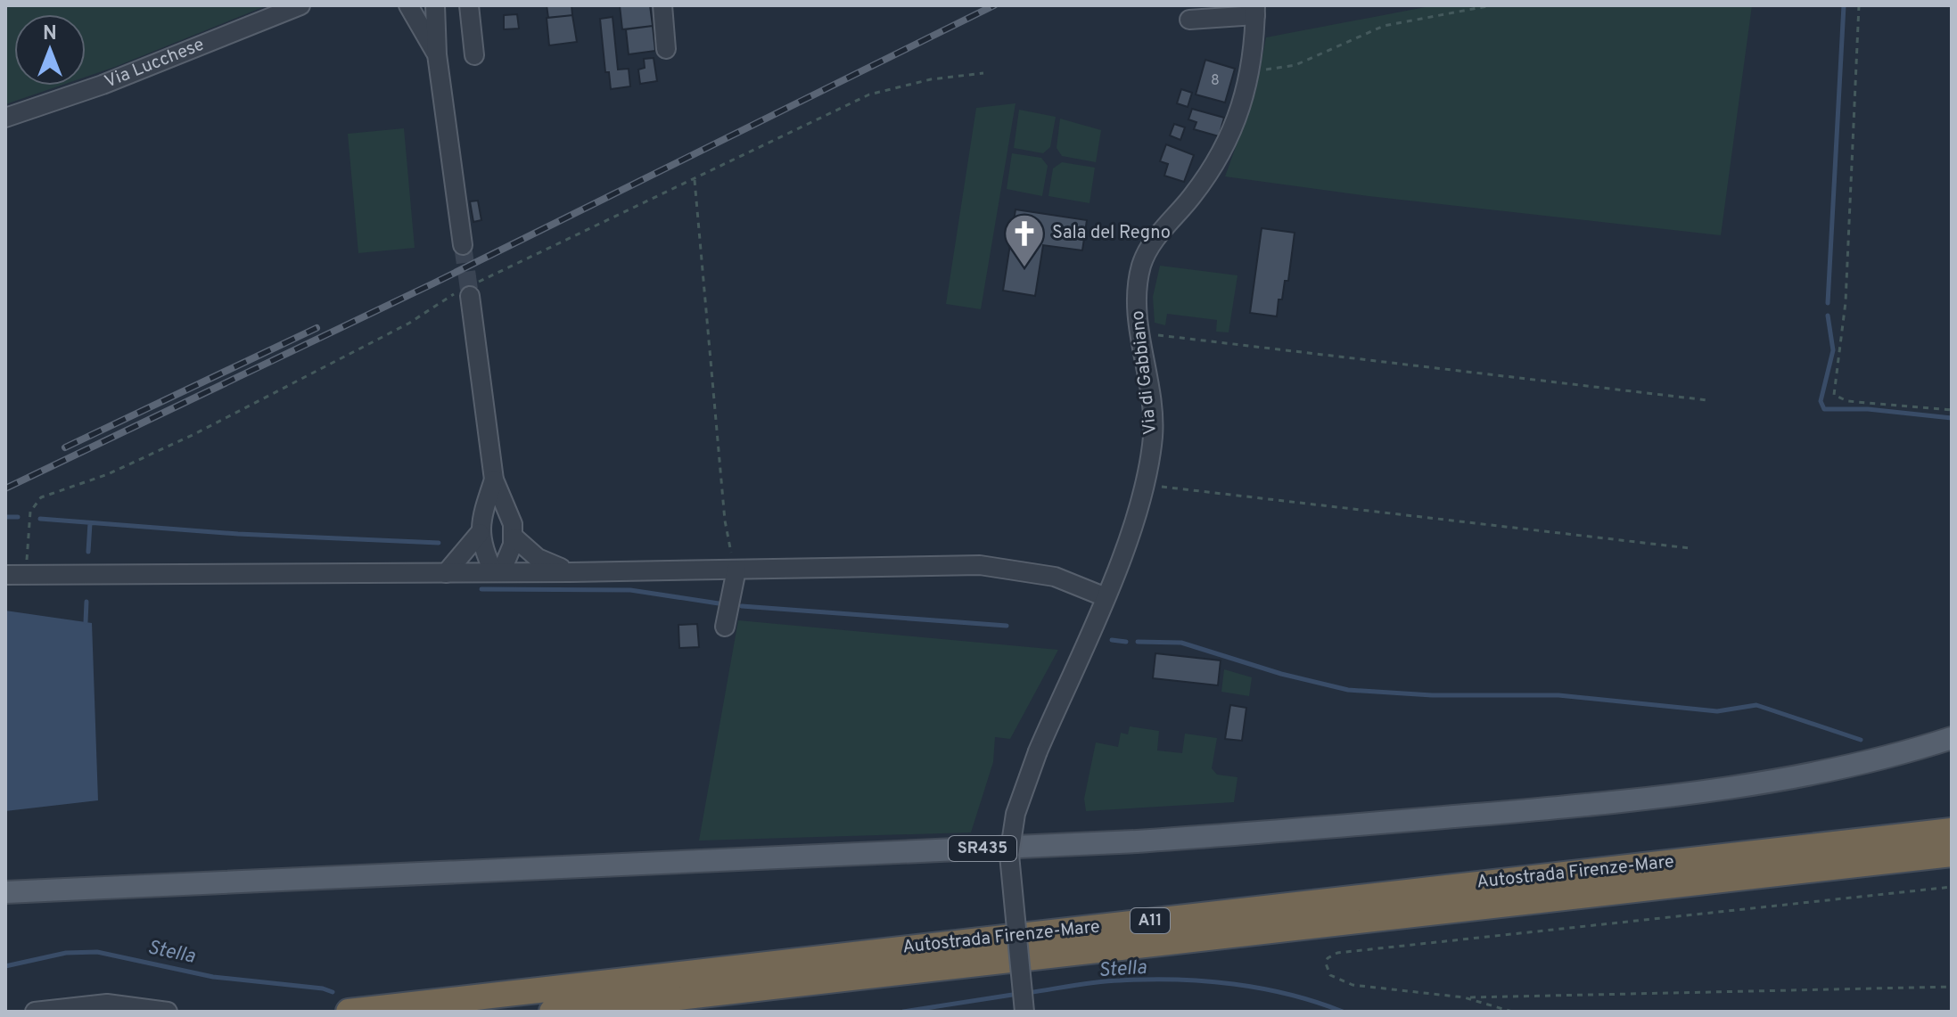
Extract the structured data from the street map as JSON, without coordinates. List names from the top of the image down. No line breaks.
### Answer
{"streets":{"highway":["Autostrada Firenze-Mare","A11"],"main road":["SR435"],"street":["Via Lucchese","Via di Gabbiano"]},"water":["Stella"],"places":{"church":["Sala del Regno"]},"house_numbers":["8"],"north":"top"}
